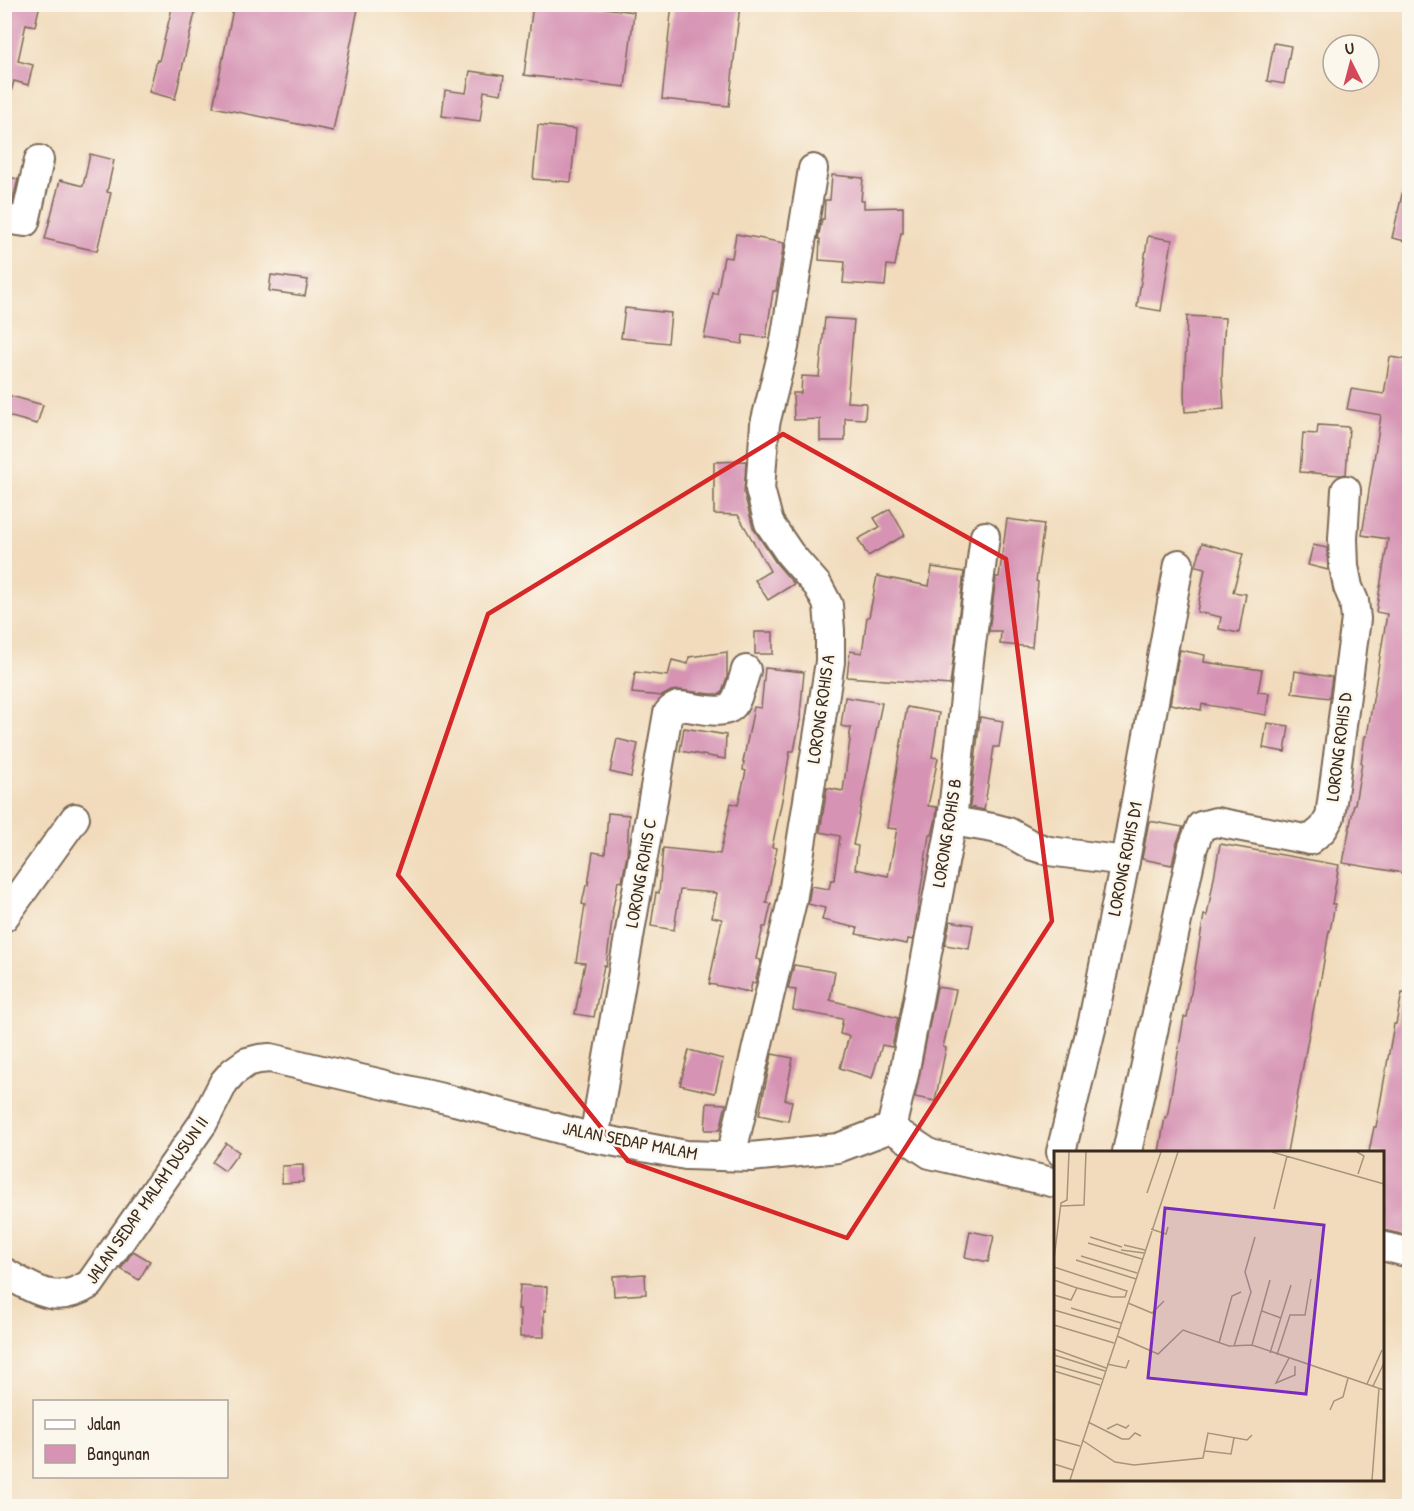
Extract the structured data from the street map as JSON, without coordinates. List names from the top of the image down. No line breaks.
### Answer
{"streets":{"street":["LORONG ROHIS A","LORONG ROHIS D","LORONG ROHIS B","LORONG ROHIS D1","LORONG ROHIS C","JALAN SEDAP MALAM","JALAN SEDAP MALAM DUSUN II"]},"crossings":[["LORONG ROHIS A","JALAN SEDAP MALAM"],["LORONG ROHIS B","JALAN SEDAP MALAM"],["LORONG ROHIS C","JALAN SEDAP MALAM"],["JALAN SEDAP MALAM","JALAN SEDAP MALAM DUSUN II"]],"legend":["Jalan","Bangunan"],"north":"top"}
